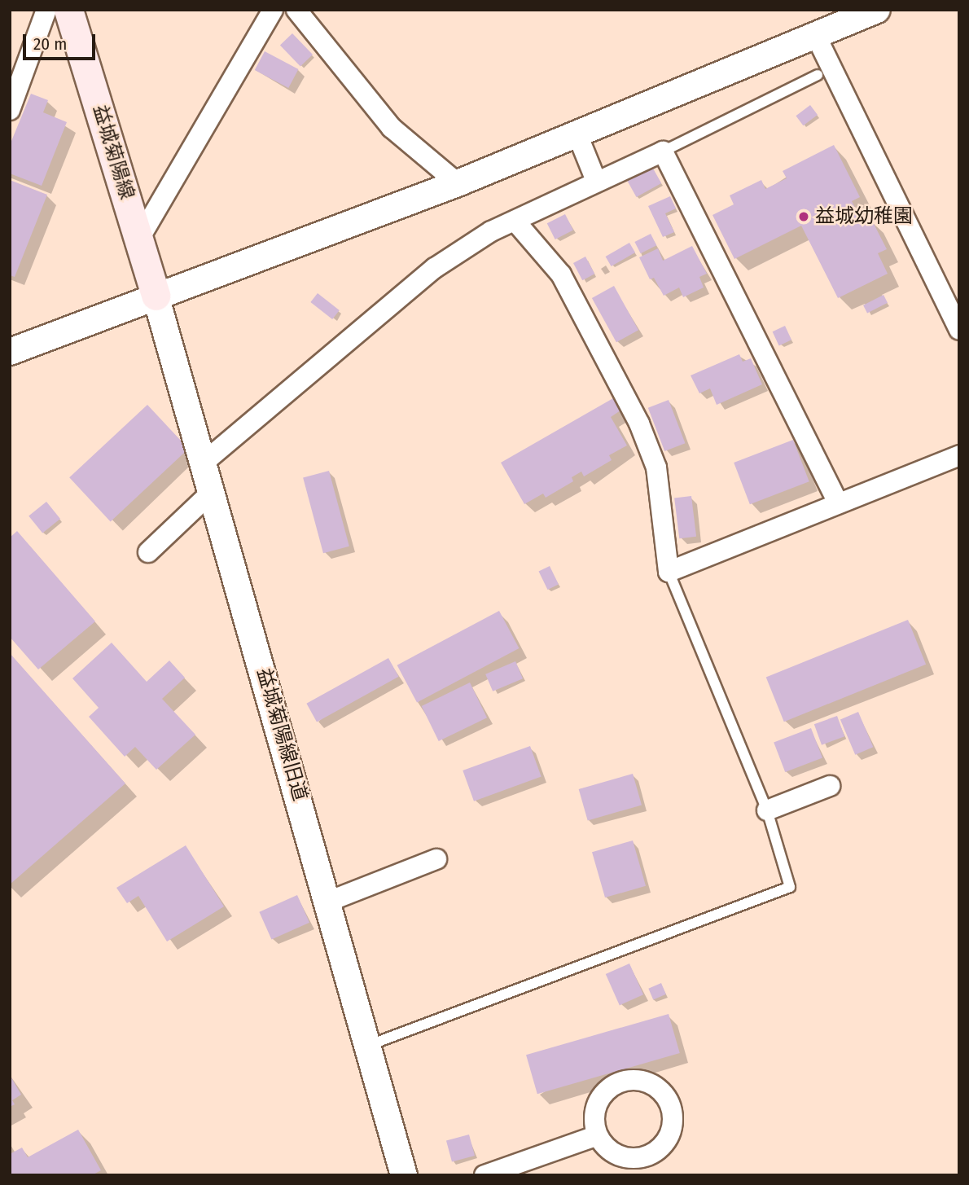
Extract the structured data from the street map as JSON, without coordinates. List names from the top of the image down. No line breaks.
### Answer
{"streets":{"main road":["益城菊陽線"],"street":["益城菊陽線旧道"]},"crossings":[["益城菊陽線","益城菊陽線旧道"]],"places":["益城幼稚園"],"scale_bar":"20 m"}
